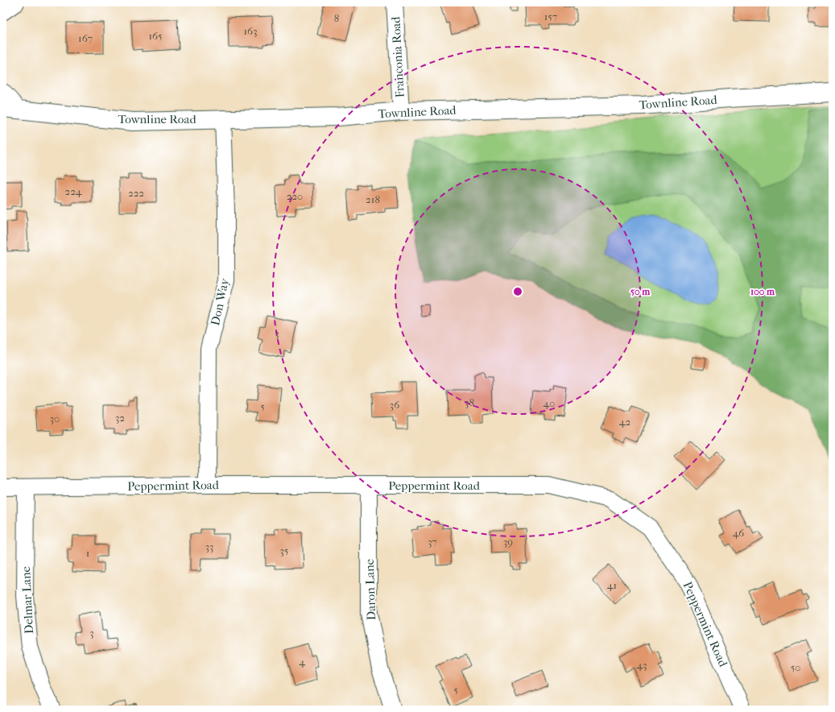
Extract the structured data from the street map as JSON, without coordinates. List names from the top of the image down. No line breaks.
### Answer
{"streets":{"main road":["Townline Road"],"street":["Franconia Road","Don Way","Peppermint Road","Daron Lane","Delmar Lane"]},"crossings":[["Franconia Road","Townline Road"],["Townline Road","Don Way"],["Don Way","Peppermint Road"],["Peppermint Road","Daron Lane"],["Peppermint Road","Delmar Lane"]],"house_numbers":["157","8","163","165","167","224","222","220","218","3","38","40","36","5","32","30","42","46","37","39","33","35","1","41","3","4","43","50","5"],"rings":["50 m","100 m"]}
